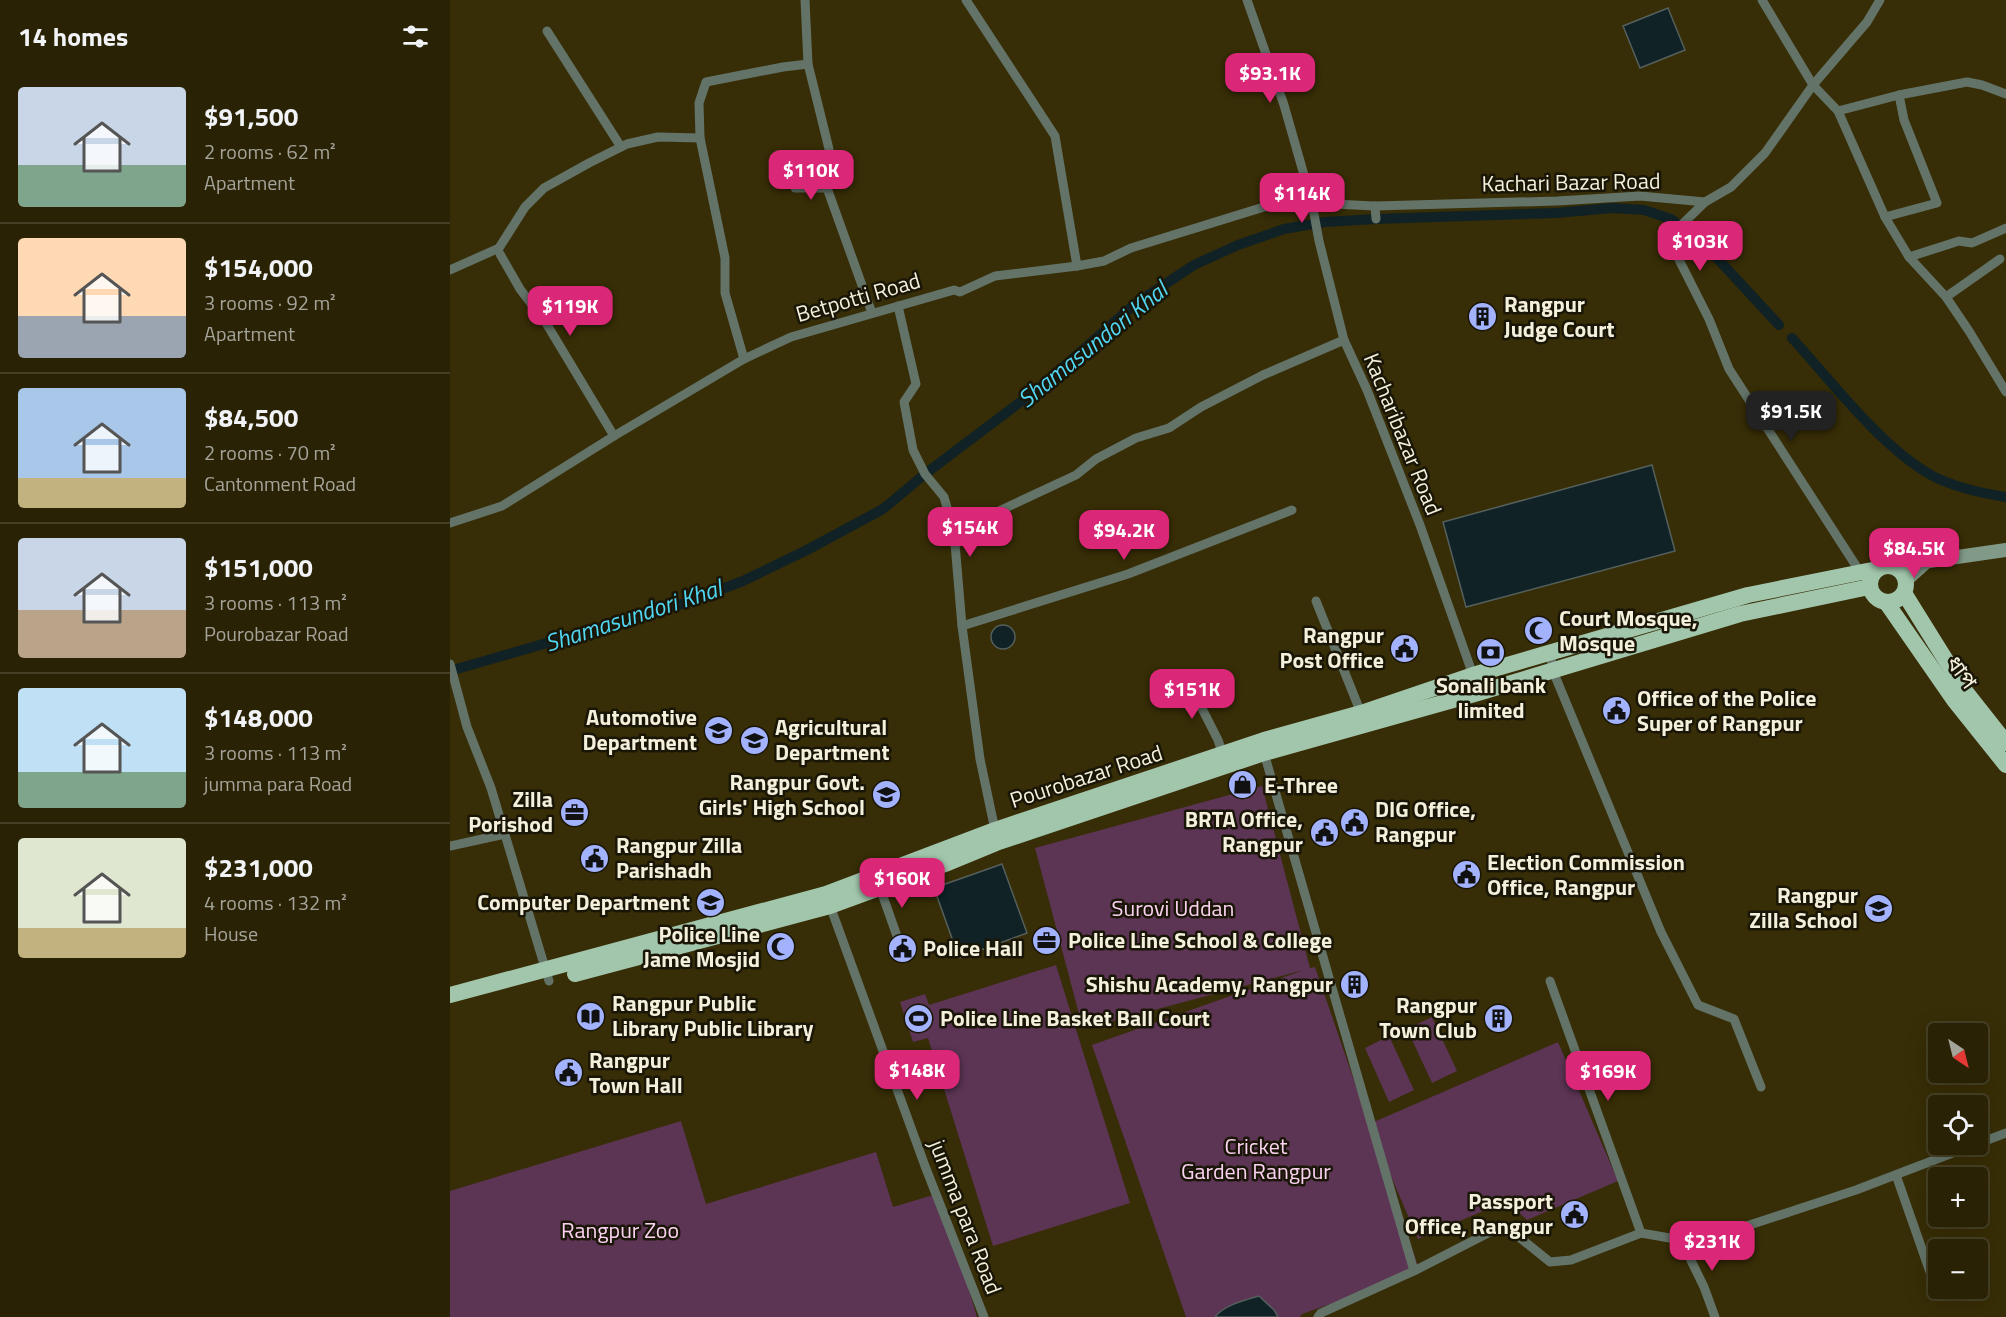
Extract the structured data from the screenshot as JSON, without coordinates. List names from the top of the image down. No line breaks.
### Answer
{"streets":{"highway":["ধাপ","Pourobazar Road"],"street":["Kachari Bazar Road","Betpotti Road","Kacharibazar Road","jumma para Road"]},"crossings":[["Kachari Bazar Road","Betpotti Road"],["Kachari Bazar Road","Kacharibazar Road"],["Betpotti Road","Kacharibazar Road"],["Kacharibazar Road","Pourobazar Road"],["ধাপ","Pourobazar Road"],["Pourobazar Road","jumma para Road"]],"water":["Shamasundori Khal"],"parks":["Surovi Uddan","Cricket Garden Rangpur","Rangpur Zoo"],"places":{"building":["Rangpur Judge Court","Shishu Academy, Rangpur","Rangpur Town Club"],"mosque":["Court Mosque, Mosque","Police Line Jame Mosjid"],"public building":["Rangpur Post Office","Office of the Police Super of Rangpur","DIG Office, Rangpur","BRTA Office, Rangpur","Rangpur Zilla Parishadh","Election Commission Office, Rangpur","Police Hall","Rangpur Town Hall","Passport Office, Rangpur"],"bank":["Sonali bank limited"],"school or university":["Automotive Department","Agricultural Department","Rangpur Govt. Girls' High School","Computer Department","Rangpur Zilla School"],"shop":["E-Three"],"office":["Zilla Porishod","Police Line School & College"],"library":["Rangpur Public Library Public Library"],"sports":["Police Line Basket Ball Court"]},"north":"bottom right","page":{"heading":"14 homes","price":["$93.1K","$110K","$114K","$103K","$119K","$91.5K","$154K","$94.2K","$84.5K","$151K","$160K","$148K","$169K","$231K"],"list":[{"name":"$91,500","note":"2 rooms · 62 m² · Apartment"},{"name":"$154,000","note":"3 rooms · 92 m² · Apartment"},{"name":"$84,500","note":"2 rooms · 70 m² · Cantonment Road"},{"name":"$151,000","note":"3 rooms · 113 m² · Pourobazar Road"},{"name":"$148,000","note":"3 rooms · 113 m² · jumma para Road"},{"name":"$231,000","note":"4 rooms · 132 m² · House"}],"map_buttons":["+","−"]}}
